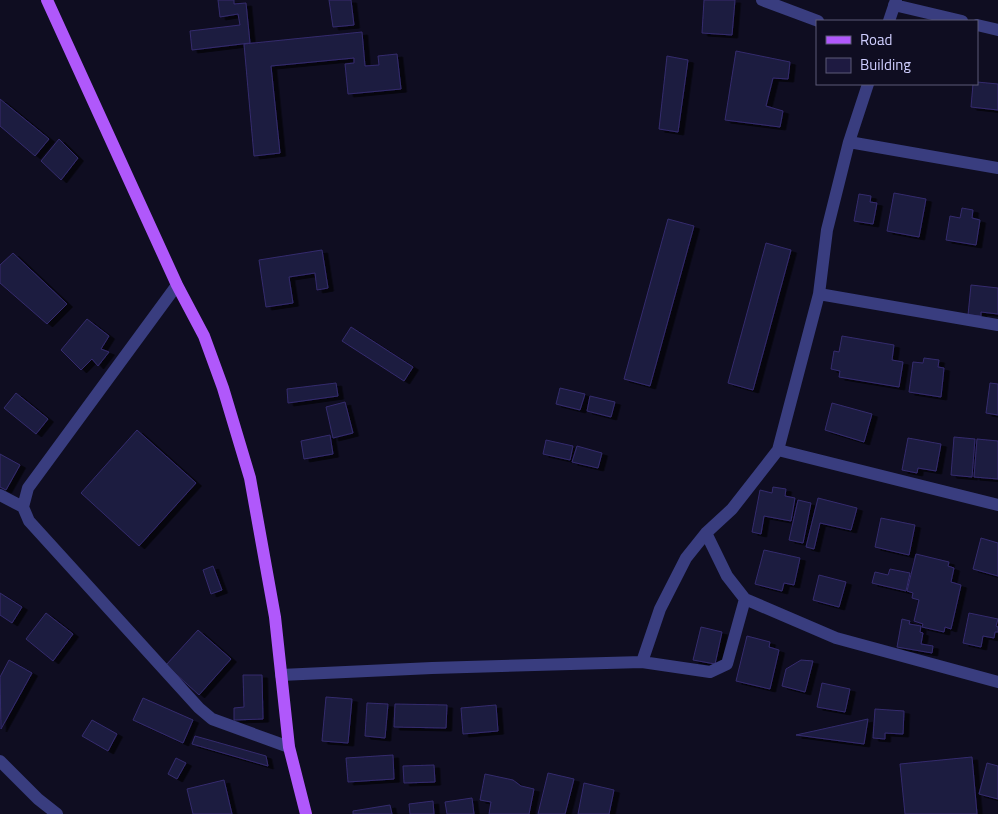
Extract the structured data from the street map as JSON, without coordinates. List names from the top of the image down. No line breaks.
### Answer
{"legend":["Road","Building"]}
